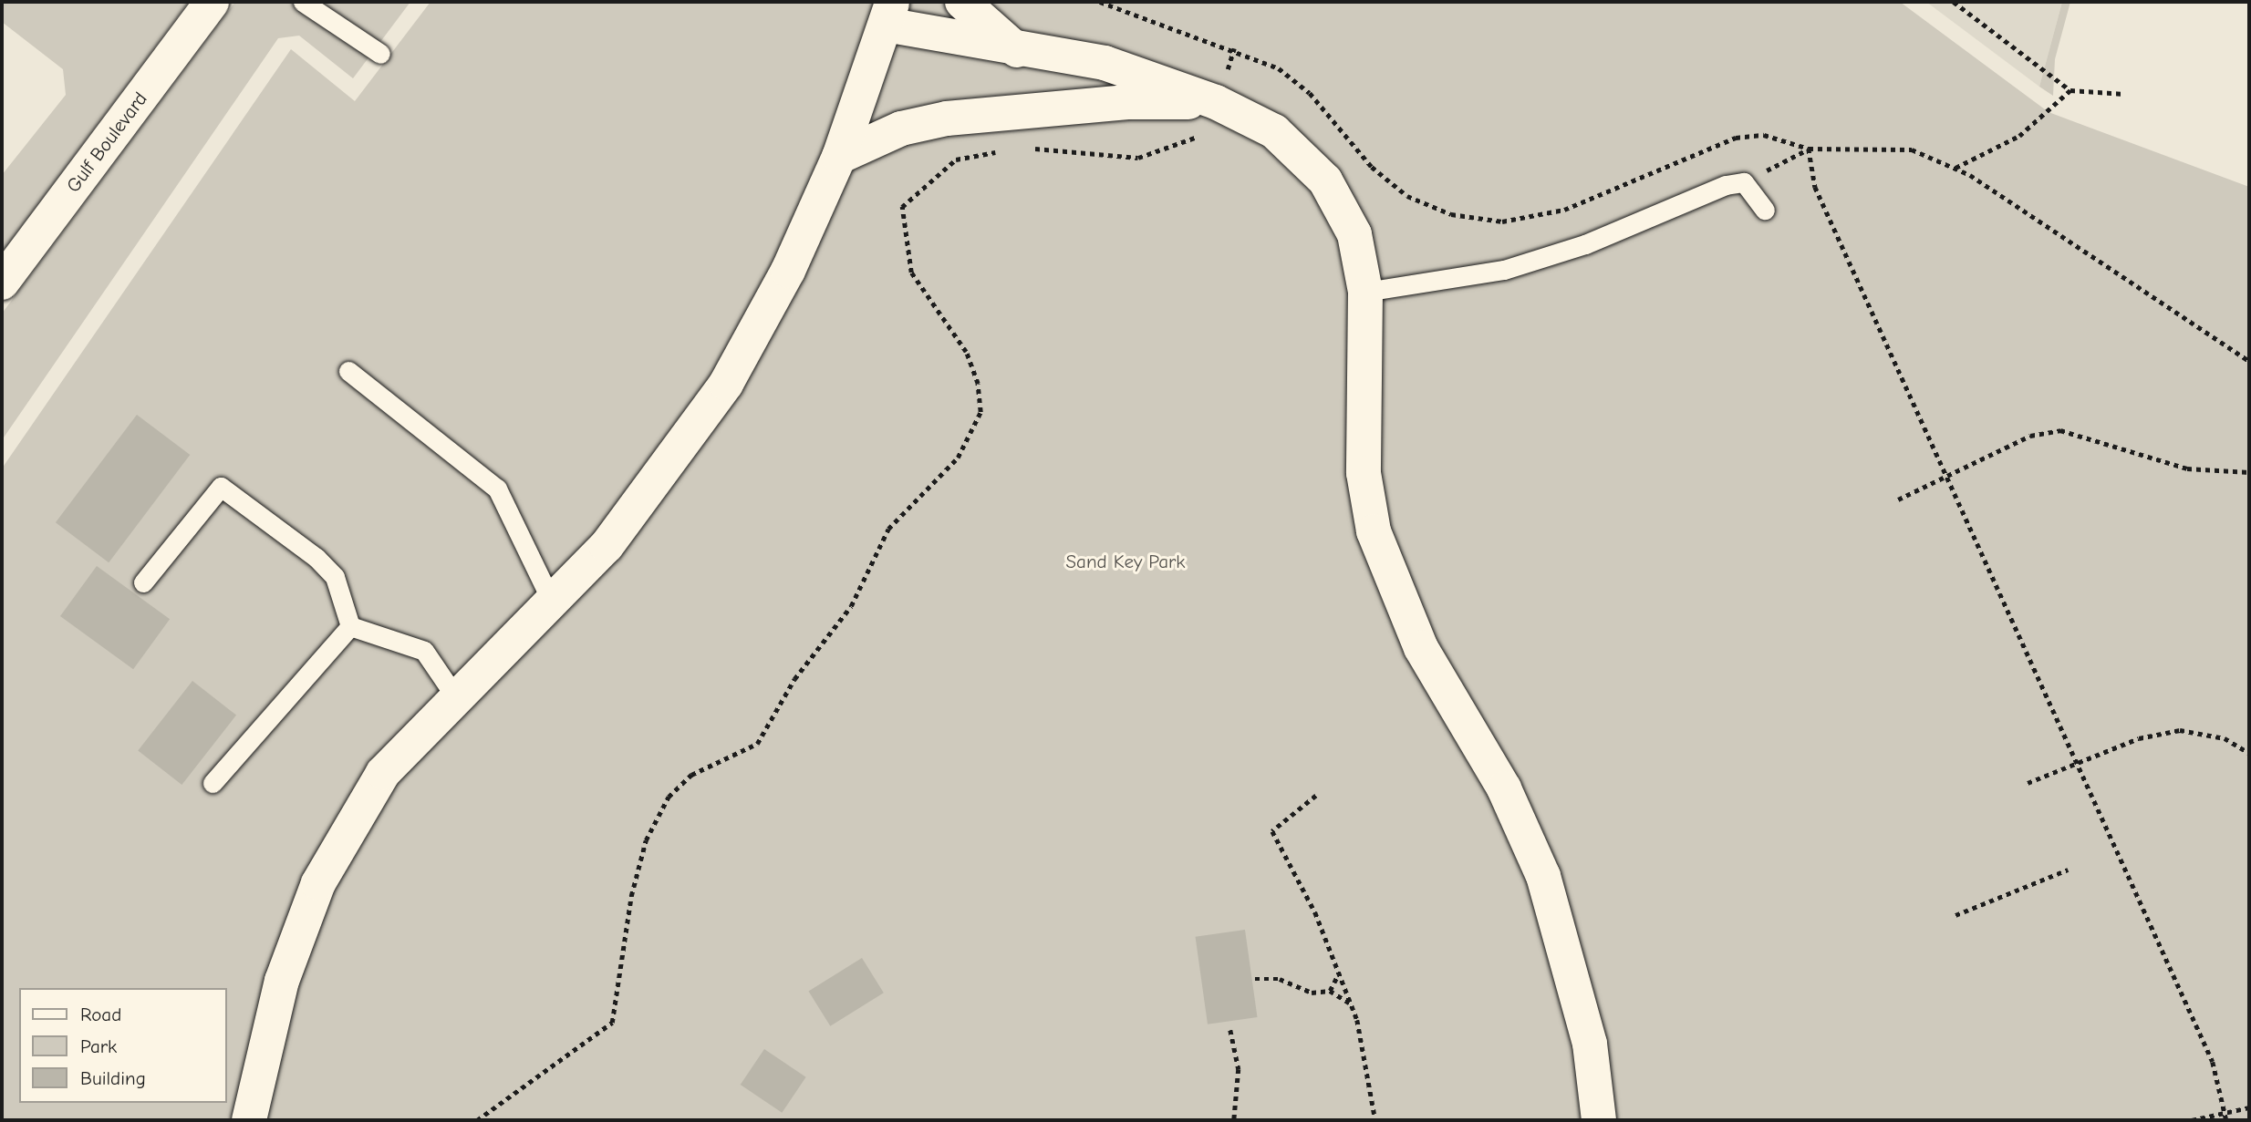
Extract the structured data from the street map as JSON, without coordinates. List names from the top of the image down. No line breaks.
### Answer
{"streets":{"street":["Gulf Boulevard"]},"parks":["Sand Key Park"],"legend":["Road","Park","Building"]}
